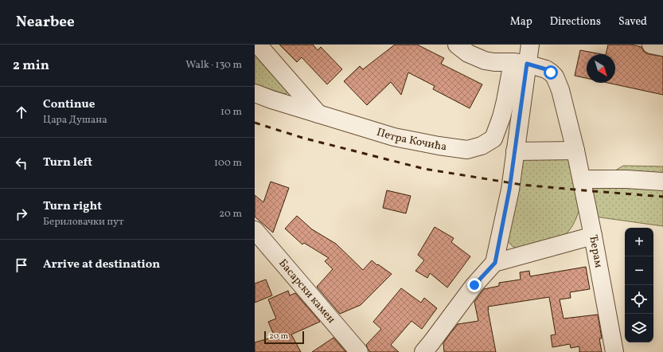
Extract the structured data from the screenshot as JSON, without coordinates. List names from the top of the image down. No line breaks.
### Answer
{"streets":{"street":["Петра Кочића","Ђерам","Басарски камен"]},"crossings":[["Петра Кочића","Ђерам"]],"scale_bar":"20 m","north":"bottom right","page":{"header":"Nearbee","nav":["Map","Directions","Saved"],"heading":["2 min","Walk · 130 m"],"list":[["Continue","Цара Душана","10 m"],["Turn left","100 m"],["Turn right","Бериловачки пут","20 m"],"Arrive at destination"],"map_buttons":["+","−"],"scale":"20 m"}}
